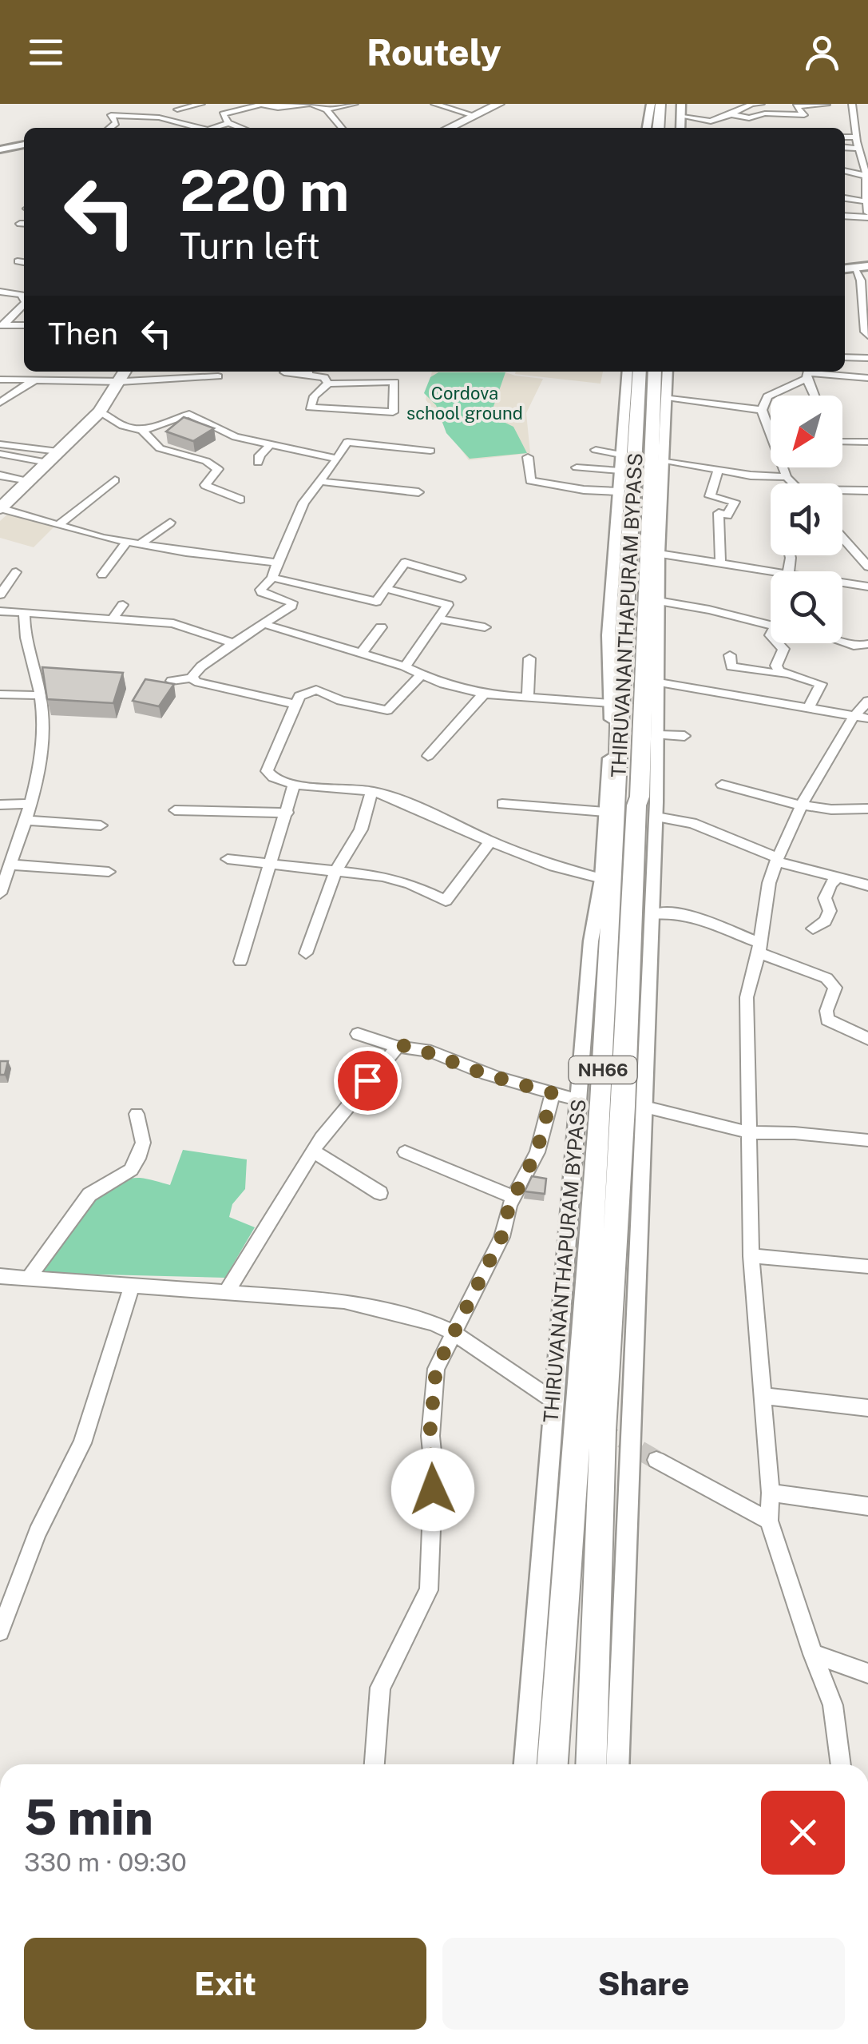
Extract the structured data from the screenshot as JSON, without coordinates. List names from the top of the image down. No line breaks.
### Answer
{"streets":{"main road":["THIRUVANANTHAPURAM BYPASS","NH66"]},"parks":["Cordova school ground"],"north":"bottom left","page":{"header":"Routely","turn":["220 m","Turn left"],"then":"Then","heading":["5 min","330 m · 09:30"],"buttons":["Exit","Share"]}}
